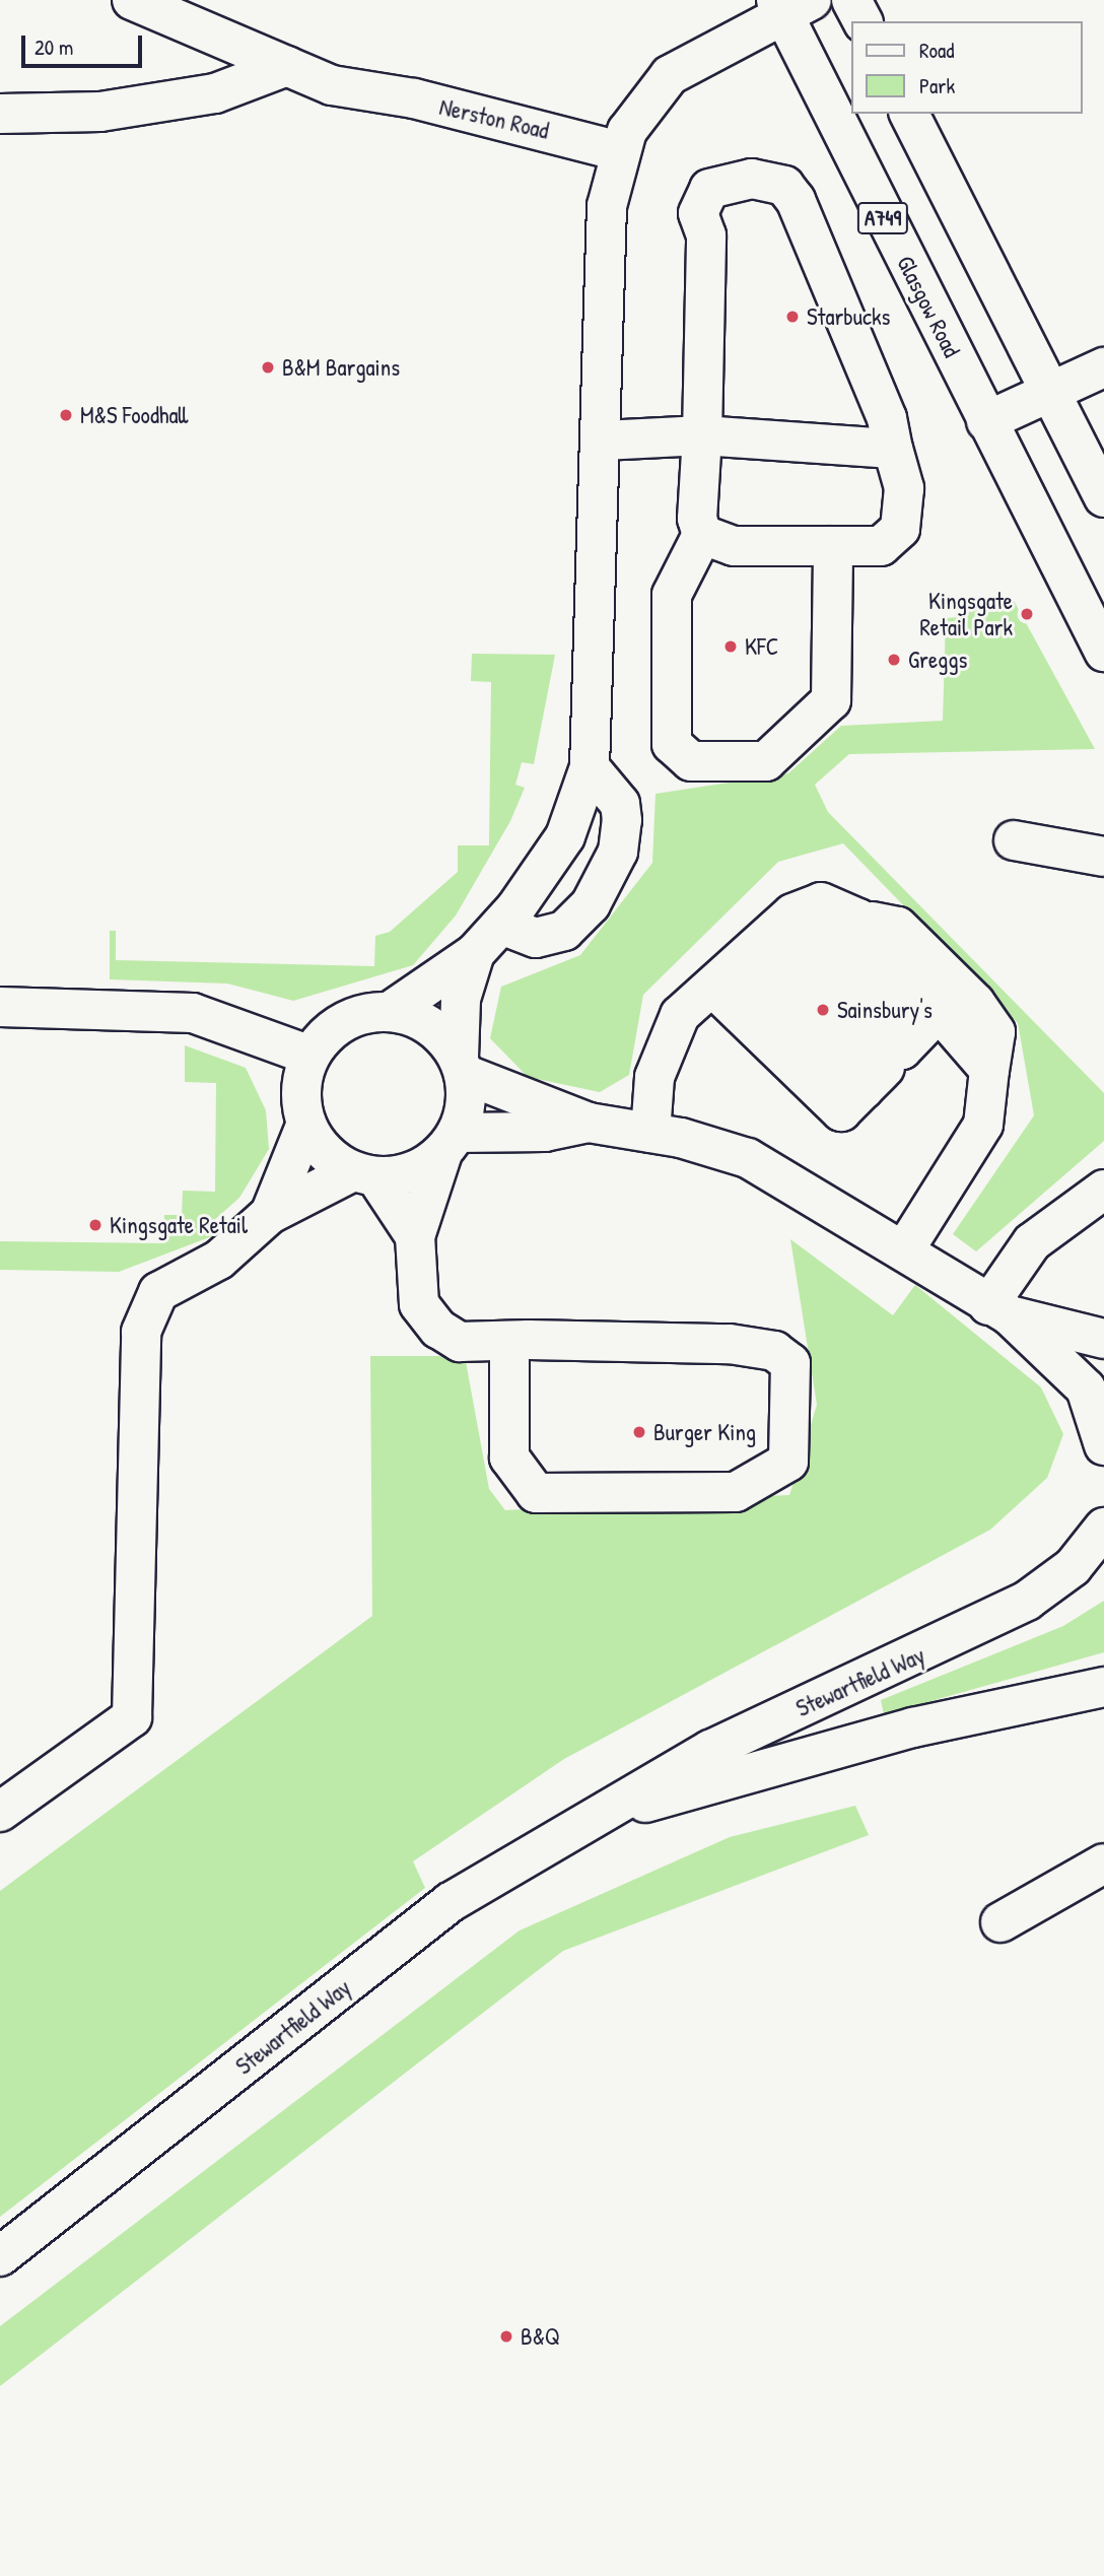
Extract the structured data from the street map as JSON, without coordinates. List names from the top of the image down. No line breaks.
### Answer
{"streets":{"street":["Nerston Road","A749","Glasgow Road","Stewartfield Way"]},"places":["Starbucks","B&M Bargains","M&S Foodhall","Kingsgate Retail Park","KFC","Greggs","Sainsbury's","Kingsgate Retail","Burger King","B&Q"],"legend":["Road","Park"],"scale_bar":"20 m"}
